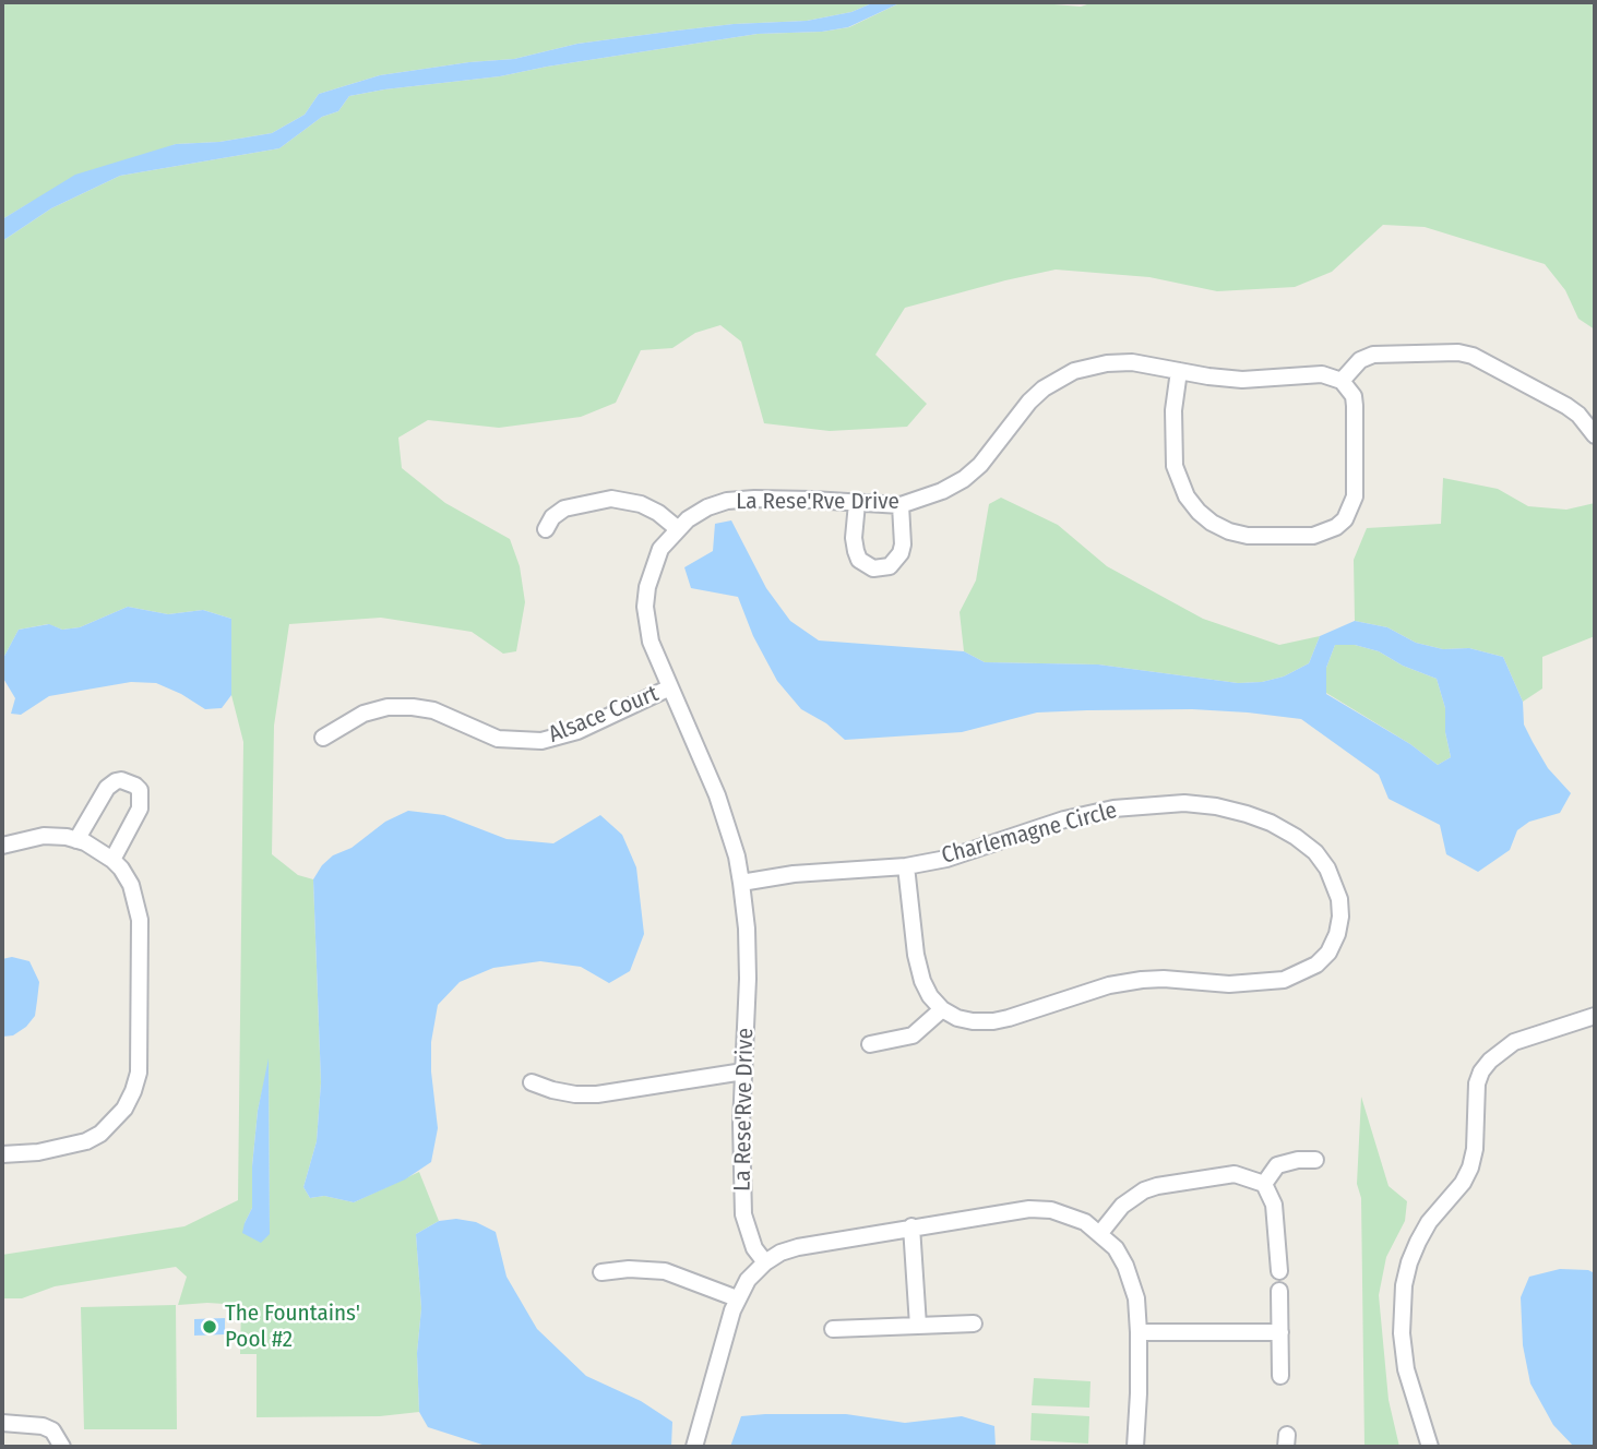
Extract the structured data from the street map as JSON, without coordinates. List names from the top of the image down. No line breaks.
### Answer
{"streets":{"street":["La Rese'Rve Drive","Alsace Court","Charlemagne Circle"]},"crossings":[["La Rese'Rve Drive","Alsace Court"],["La Rese'Rve Drive","Charlemagne Circle"]],"places":["The Fountains' Pool #2"]}
